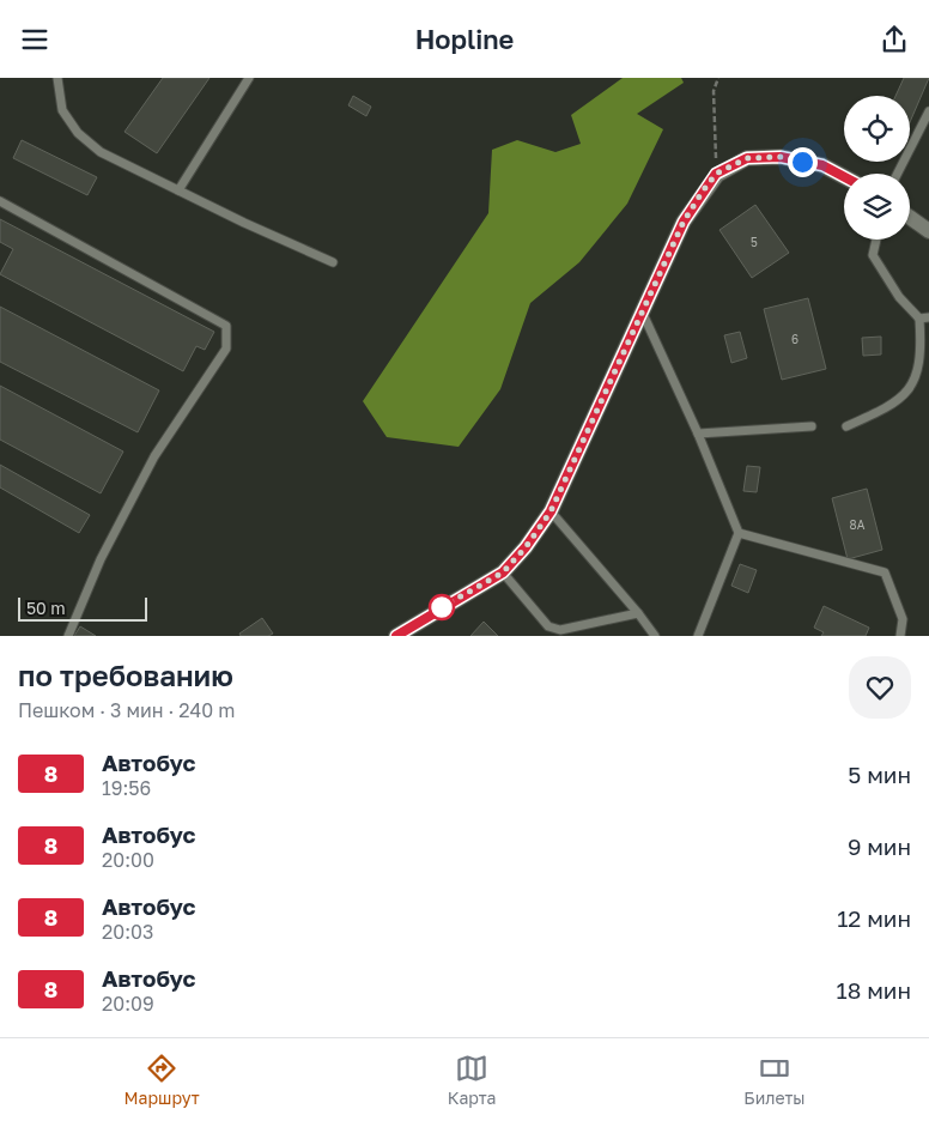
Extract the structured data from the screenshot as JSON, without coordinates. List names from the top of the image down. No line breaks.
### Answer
{"lines":["bus line 8"],"house_numbers":["5","6","8А"],"scale_bar":"50 m","page":{"header":"Hopline","scale":"50 m","heading":["по требованию","Пешком · 3 мин · 240 m"],"list":[{"mark":"8","name":"Автобус","note":"19:56","value":"5 мин"},{"mark":"8","name":"Автобус","note":"20:00","value":"9 мин"},{"mark":"8","name":"Автобус","note":"20:03","value":"12 мин"},{"mark":"8","name":"Автобус","note":"20:09","value":"18 мин"}],"tabs":["Маршрут","Карта","Билеты"]}}
